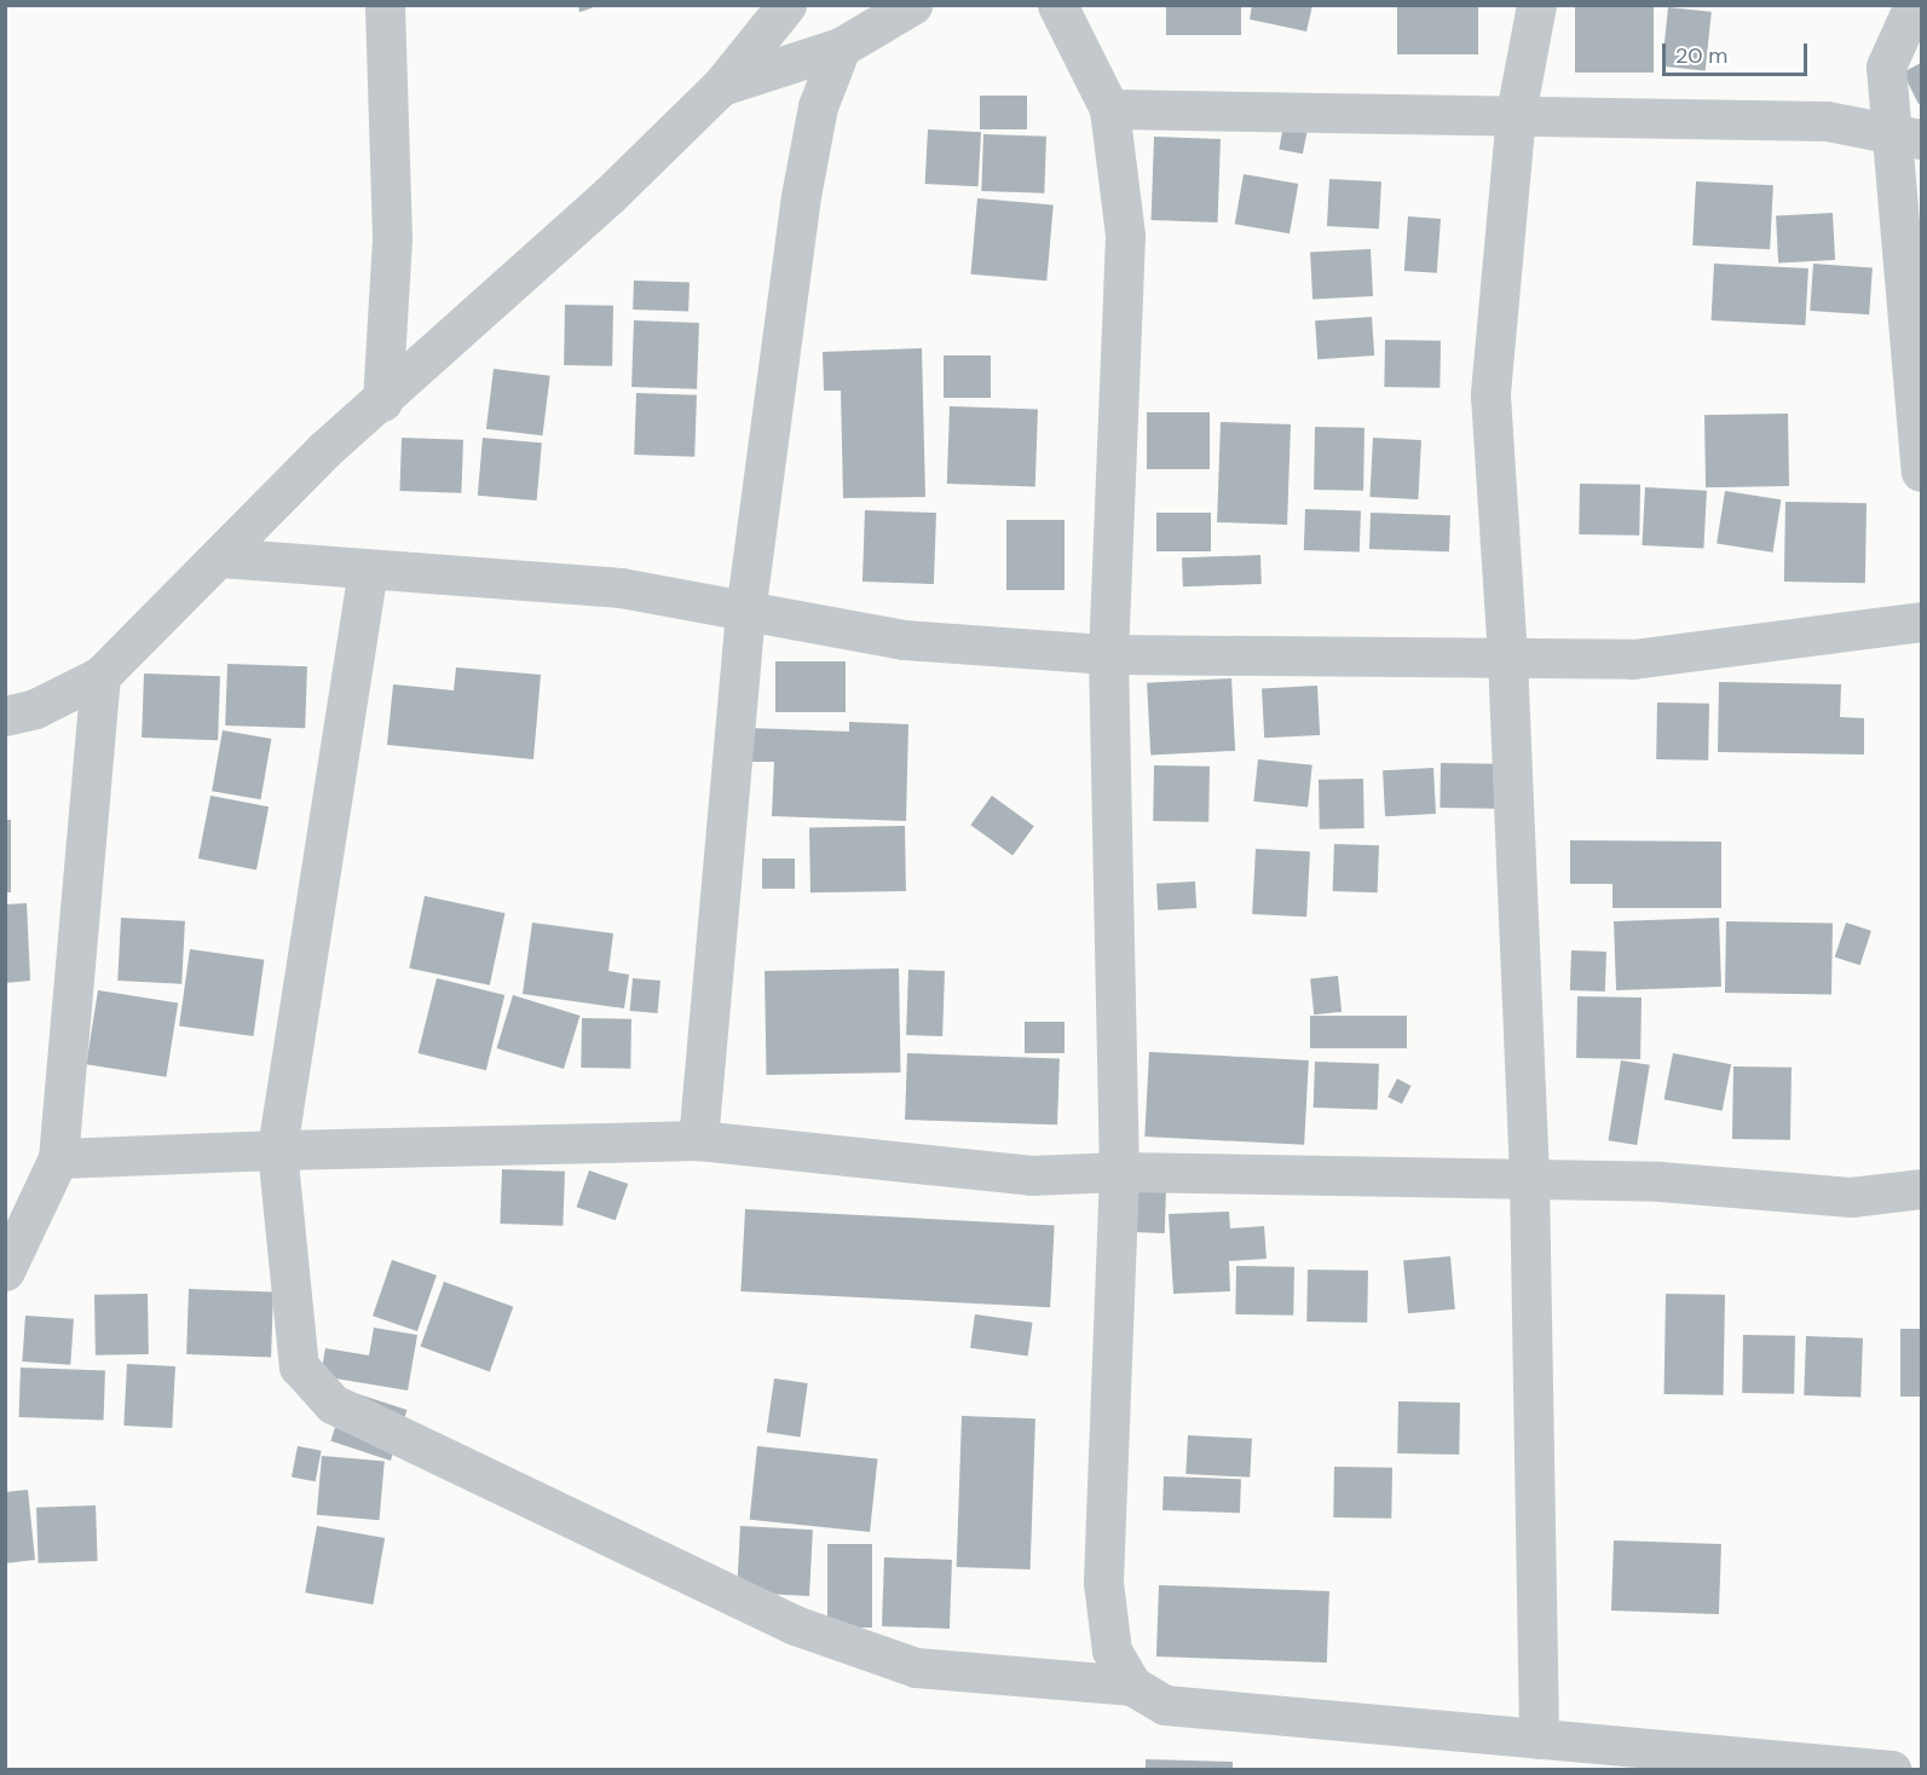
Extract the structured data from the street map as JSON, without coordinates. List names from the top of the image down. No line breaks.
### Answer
{"scale_bar":"20 m"}
